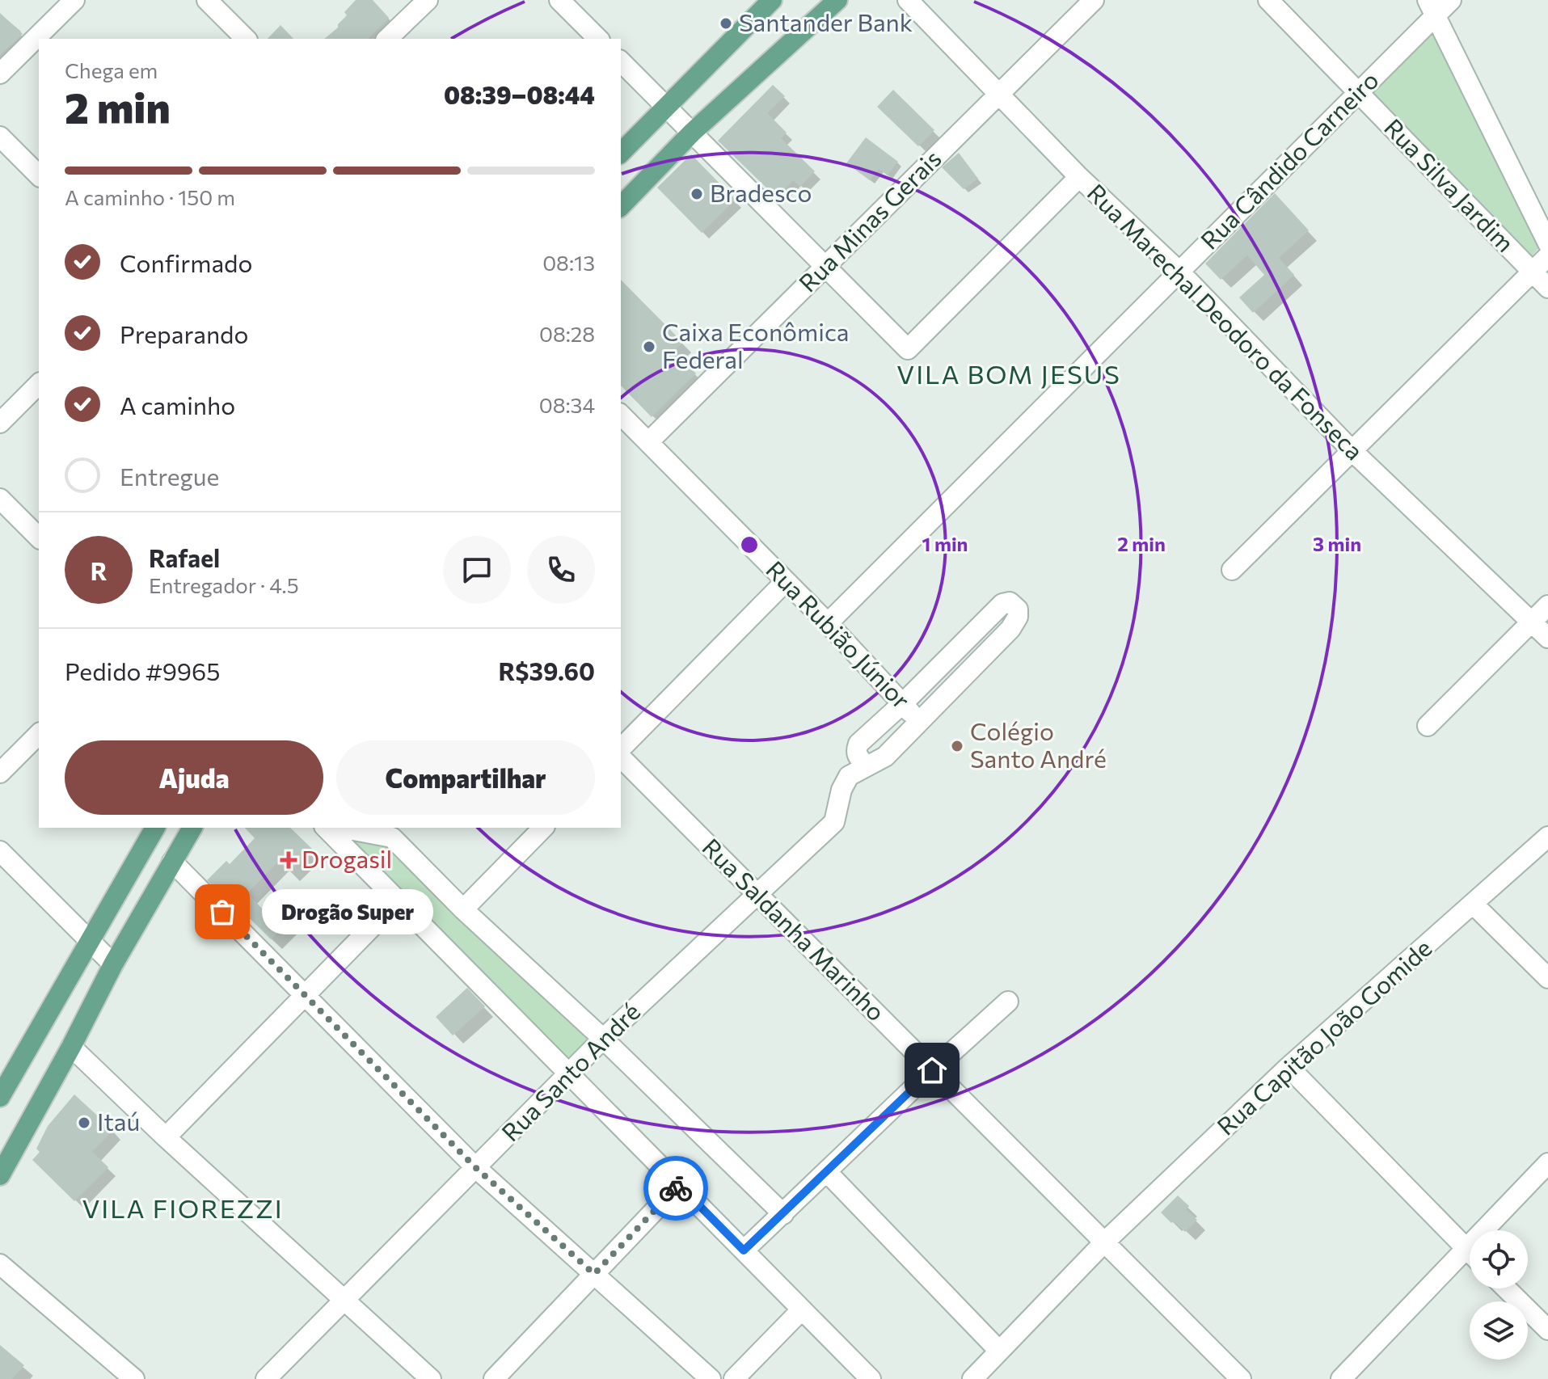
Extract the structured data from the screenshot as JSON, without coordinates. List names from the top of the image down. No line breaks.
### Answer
{"streets":{"street":["Rua Cândido Carneiro","Rua Silva Jardim","Rua Minas Gerais","Rua Marechal Deodoro da Fonseca","Rua Rubião Júnior","Rua Saldanha Marinho","Rua Capitão João Gomide","Rua Santo André"]},"crossings":[["Rua Cândido Carneiro","Rua Silva Jardim"],["Rua Cândido Carneiro","Rua Marechal Deodoro da Fonseca"],["Rua Cândido Carneiro","Rua Rubião Júnior"],["Rua Minas Gerais","Rua Marechal Deodoro da Fonseca"],["Rua Minas Gerais","Rua Rubião Júnior"],["Rua Rubião Júnior","Rua Santo André"],["Rua Saldanha Marinho","Rua Capitão João Gomide"],["Rua Saldanha Marinho","Rua Santo André"]],"districts":["VILA BOM JESUS","VILA FIOREZZI"],"places":{"other":["Santander Bank","Bradesco","Caixa Econômica Federal","Colégio Santo André","Drogão Super","Itaú"],"health":["Drogasil"]},"page":{"heading":["2 min","Chega em","08:39–08:44"],"panel":["Rafael","Entregador · 4.5","Pedido #9965","R$39.60"],"bar":"A caminho · 150 m","list":[["Confirmado","08:13"],["Preparando","08:28"],["A caminho","08:34"],"Entregue"],"round":"R","buttons":["Ajuda","Compartilhar"],"bubble":"Drogão Super"},"rings":["1 min","2 min","3 min"]}
